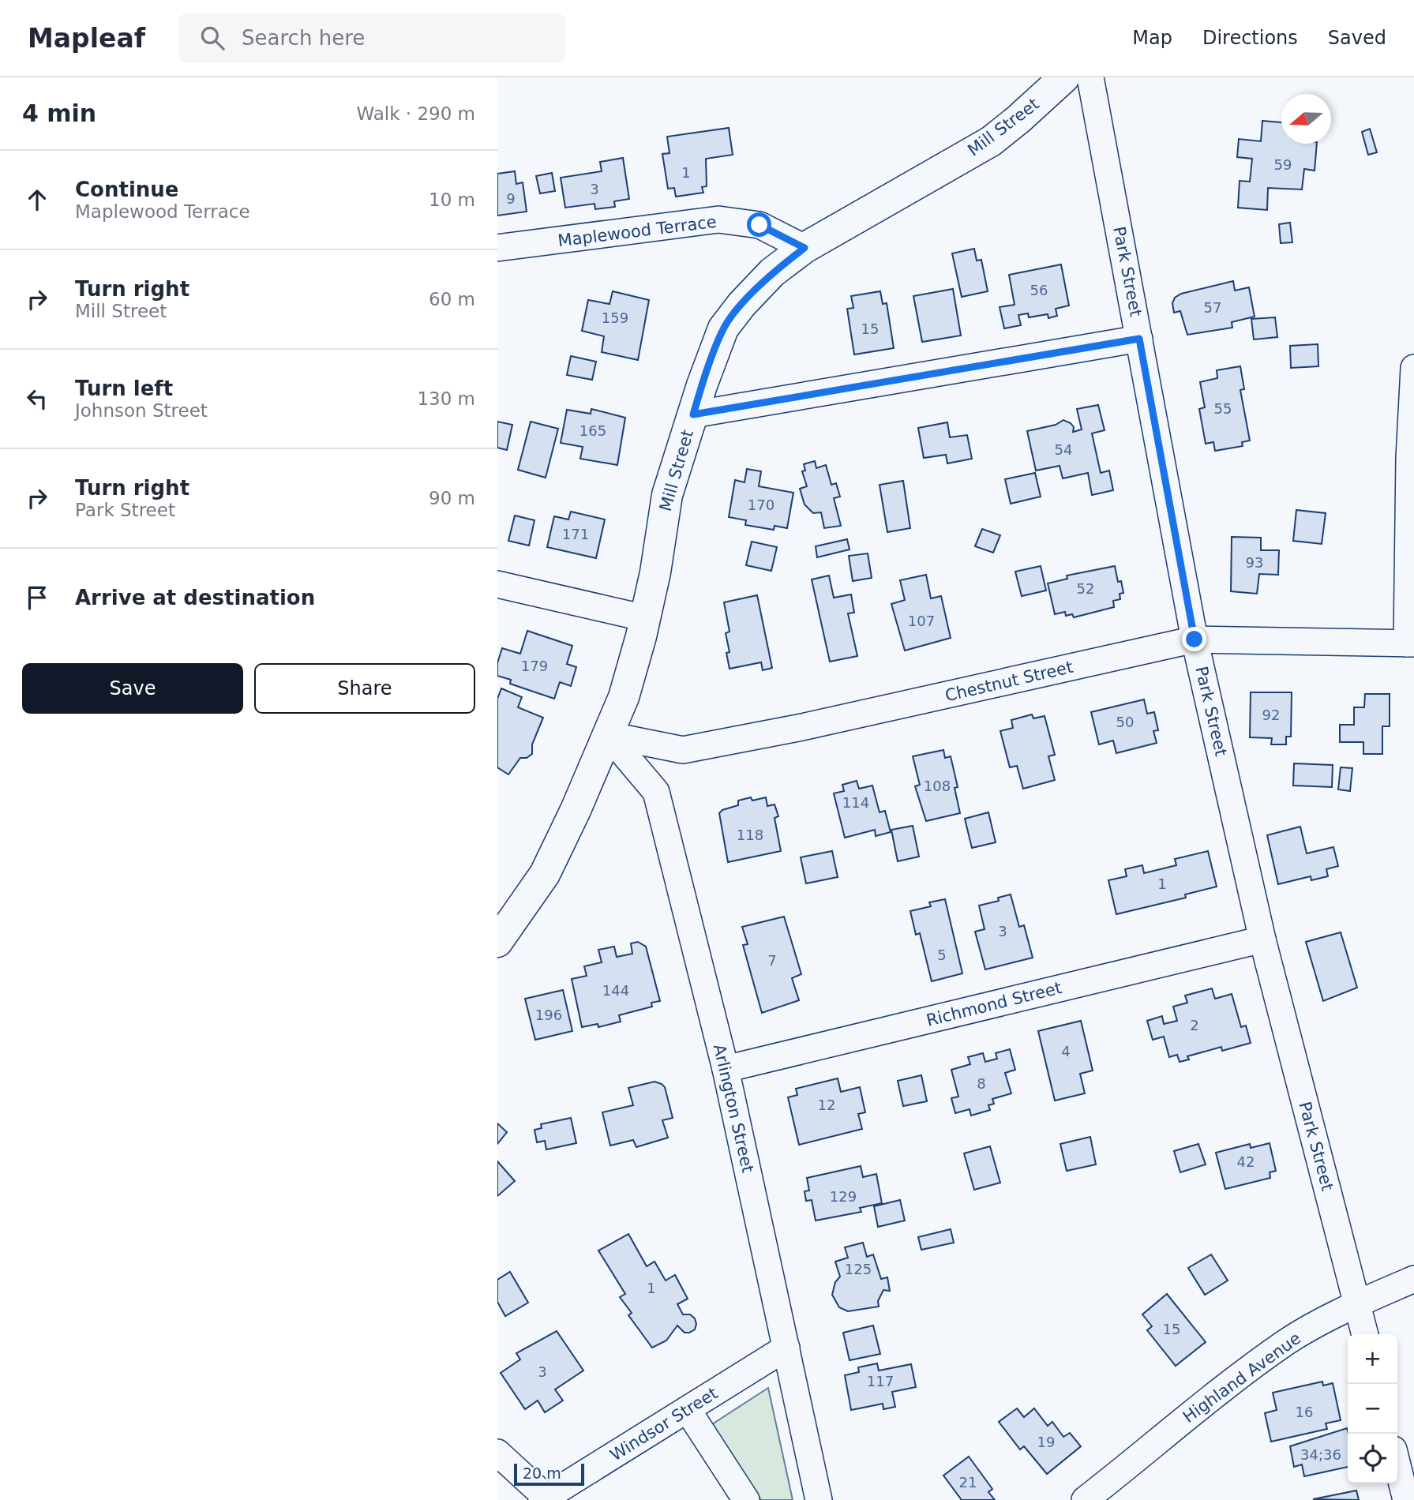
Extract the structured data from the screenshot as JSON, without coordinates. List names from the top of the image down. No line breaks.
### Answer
{"streets":{"main road":["Mill Street"],"street":["Maplewood Terrace","Park Street","Chestnut Street","Richmond Street","Arlington Street","Highland Avenue","Windsor Street"]},"crossings":[["Mill Street","Maplewood Terrace"],["Mill Street","Chestnut Street"],["Mill Street","Arlington Street"],["Park Street","Chestnut Street"],["Park Street","Richmond Street"],["Park Street","Highland Avenue"],["Chestnut Street","Arlington Street"],["Richmond Street","Arlington Street"],["Arlington Street","Windsor Street"]],"house_numbers":["59","1","3","9","56","57","159","15","55","165","54","170","171","93","52","107","179","92","50","108","114","118","1","3","5","7","144","196","2","4","8","12","42","129","125","1","15","3","117","16","19","34;36","21"],"scale_bar":"20 m","north":"left","page":{"header":"Mapleaf","search":"Search here","nav":["Map","Directions","Saved"],"heading":["4 min","Walk · 290 m"],"list":[["Continue","Maplewood Terrace","10 m"],["Turn right","Mill Street","60 m"],["Turn left","Johnson Street","130 m"],["Turn right","Park Street","90 m"],"Arrive at destination"],"buttons":["Save","Share"],"map_buttons":["+","−"],"scale":"20 m"}}
